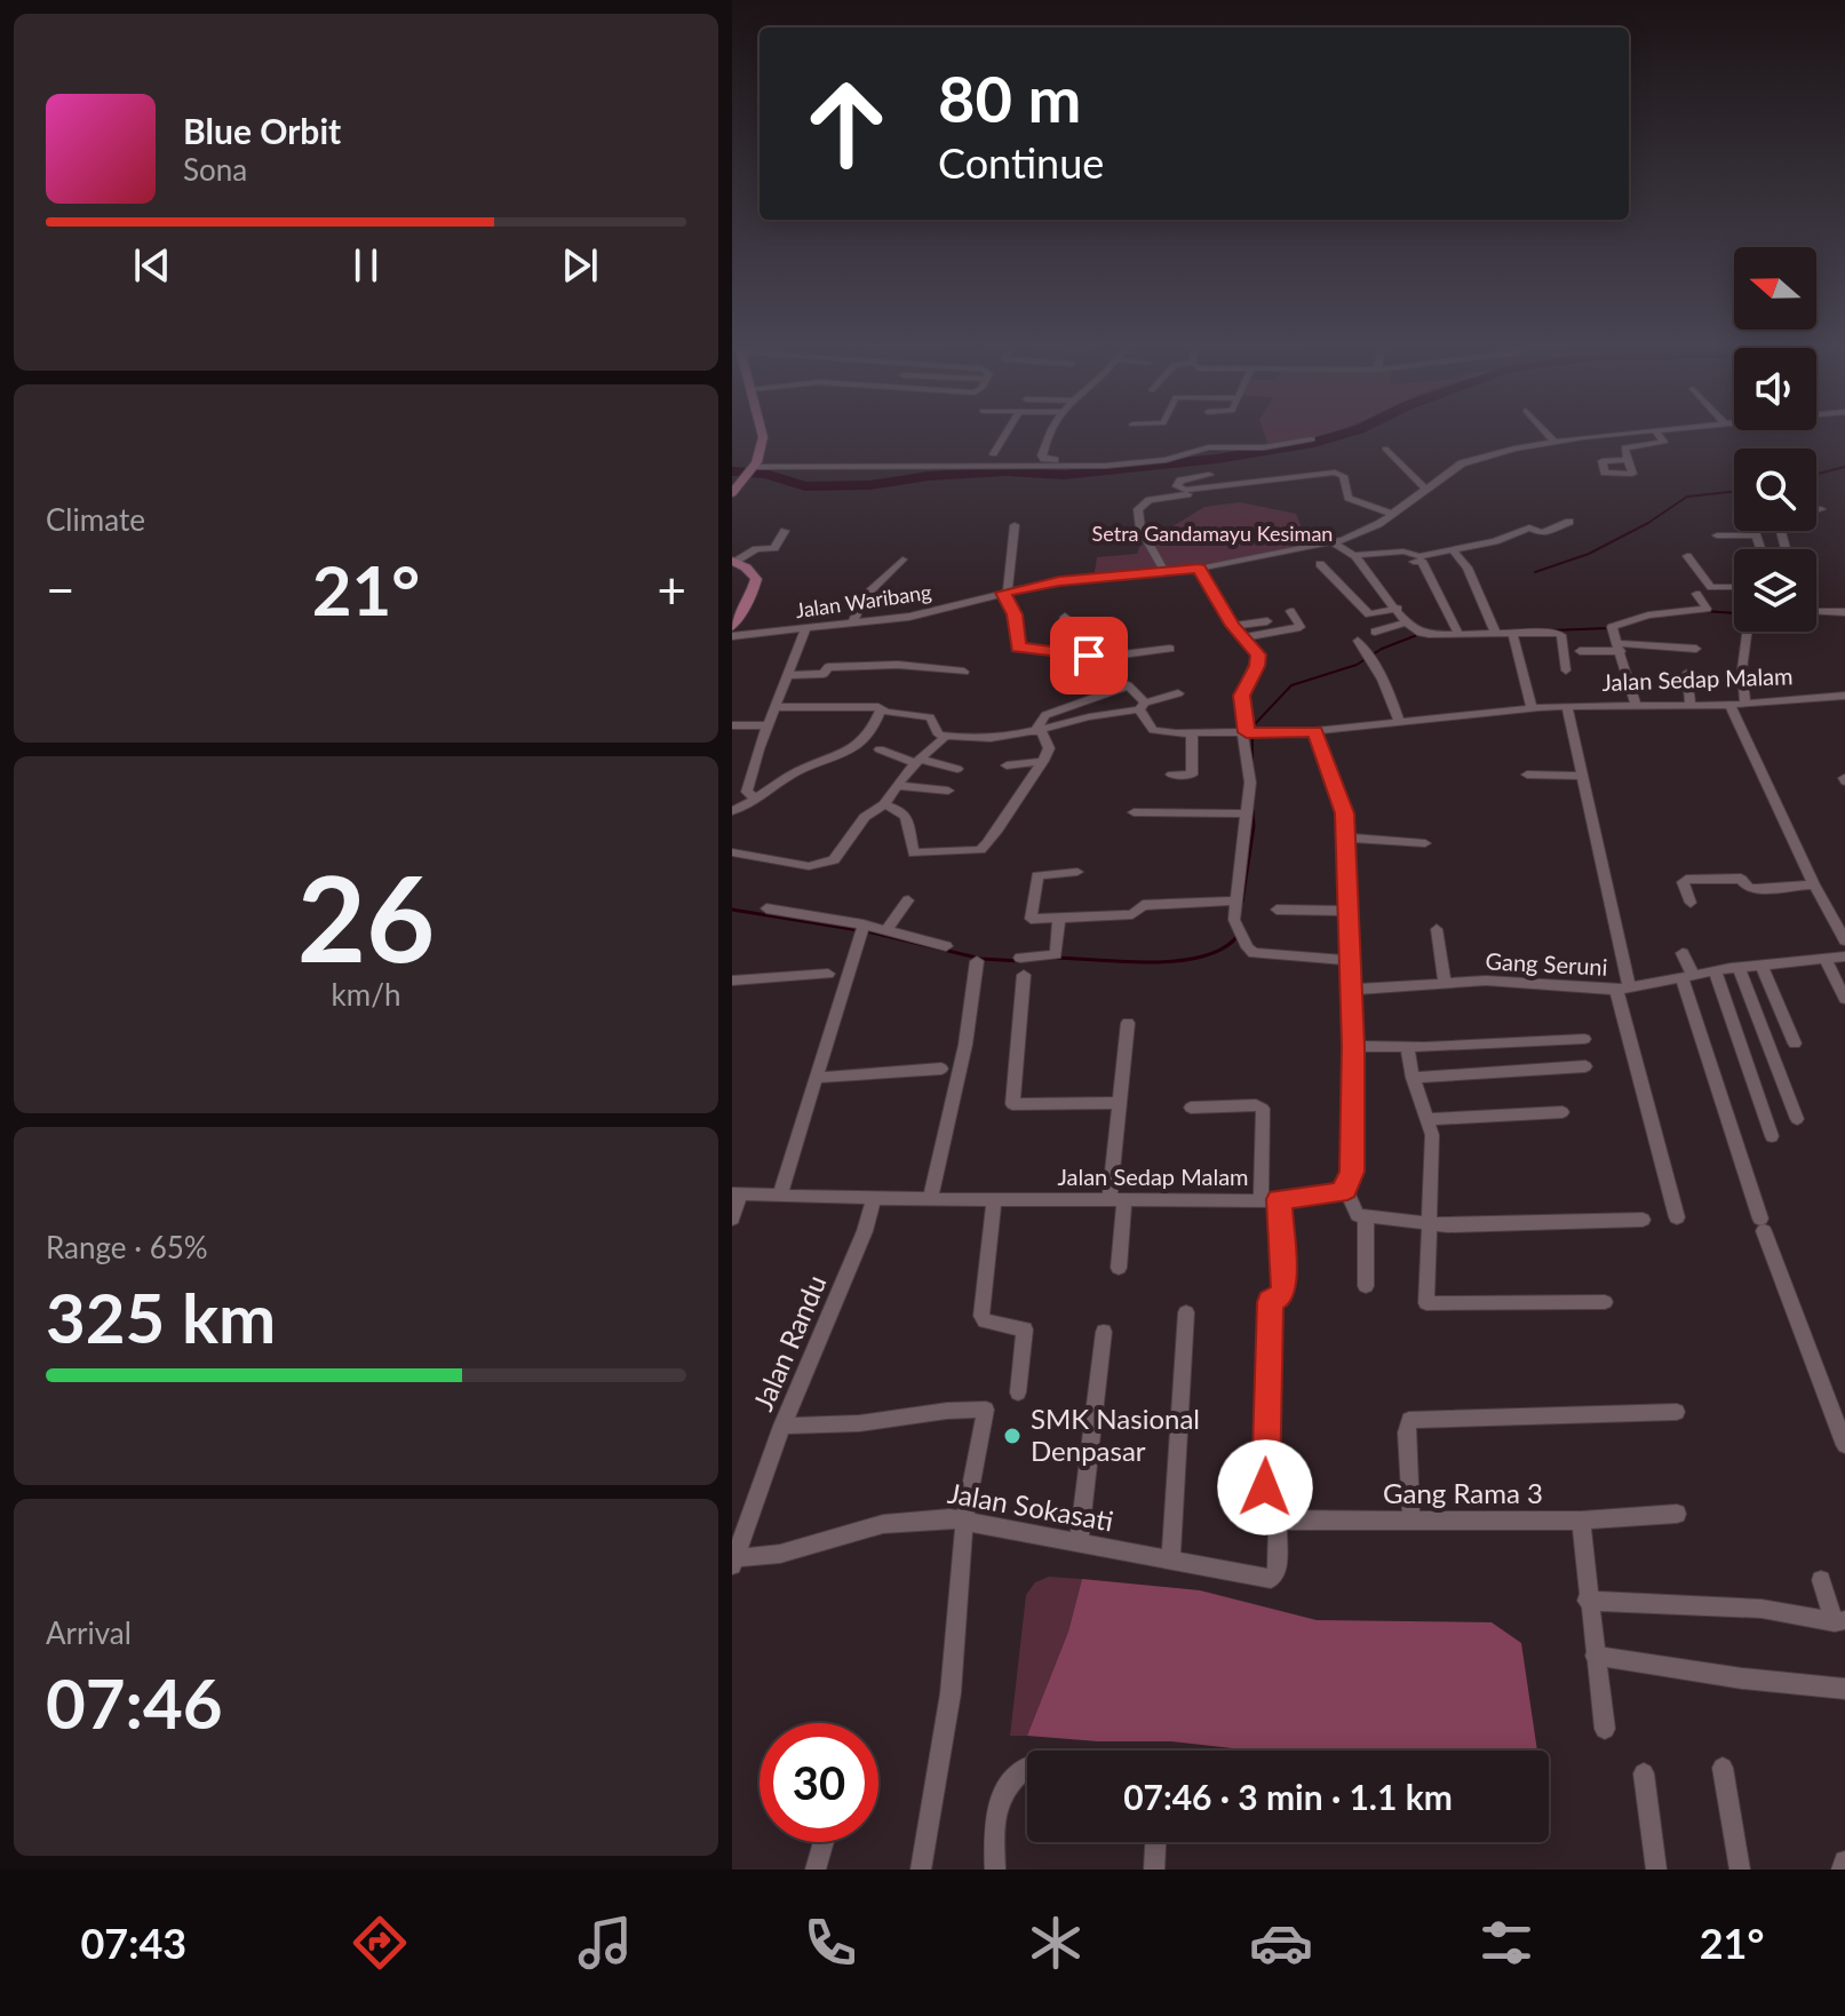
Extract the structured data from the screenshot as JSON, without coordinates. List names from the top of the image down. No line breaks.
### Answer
{"streets":{"street":["Jalan Waribang","Jalan Sedap Malam","Gang Seruni","Jalan Randu","Gang Rama 3","Jalan Sokasati"]},"crossings":[["Jalan Sedap Malam","Jalan Randu"],["Jalan Randu","Jalan Sokasati"],["Gang Rama 3","Jalan Sokasati"]],"parks":["Setra Gandamayu Kesiman"],"places":["SMK Nasional Denpasar"],"north":"left","page":{"turn":["80 m","Continue"],"song":["Blue Orbit","Sona"],"tile":["Climate",["26","km/h"],["Range · 65%","325 km"],["Arrival","07:46"]],"heat":["−","21°","+"],"limit":"30","trip":"07:46 · 3 min · 1.1 km","tabs":["07:43","21°"]}}
